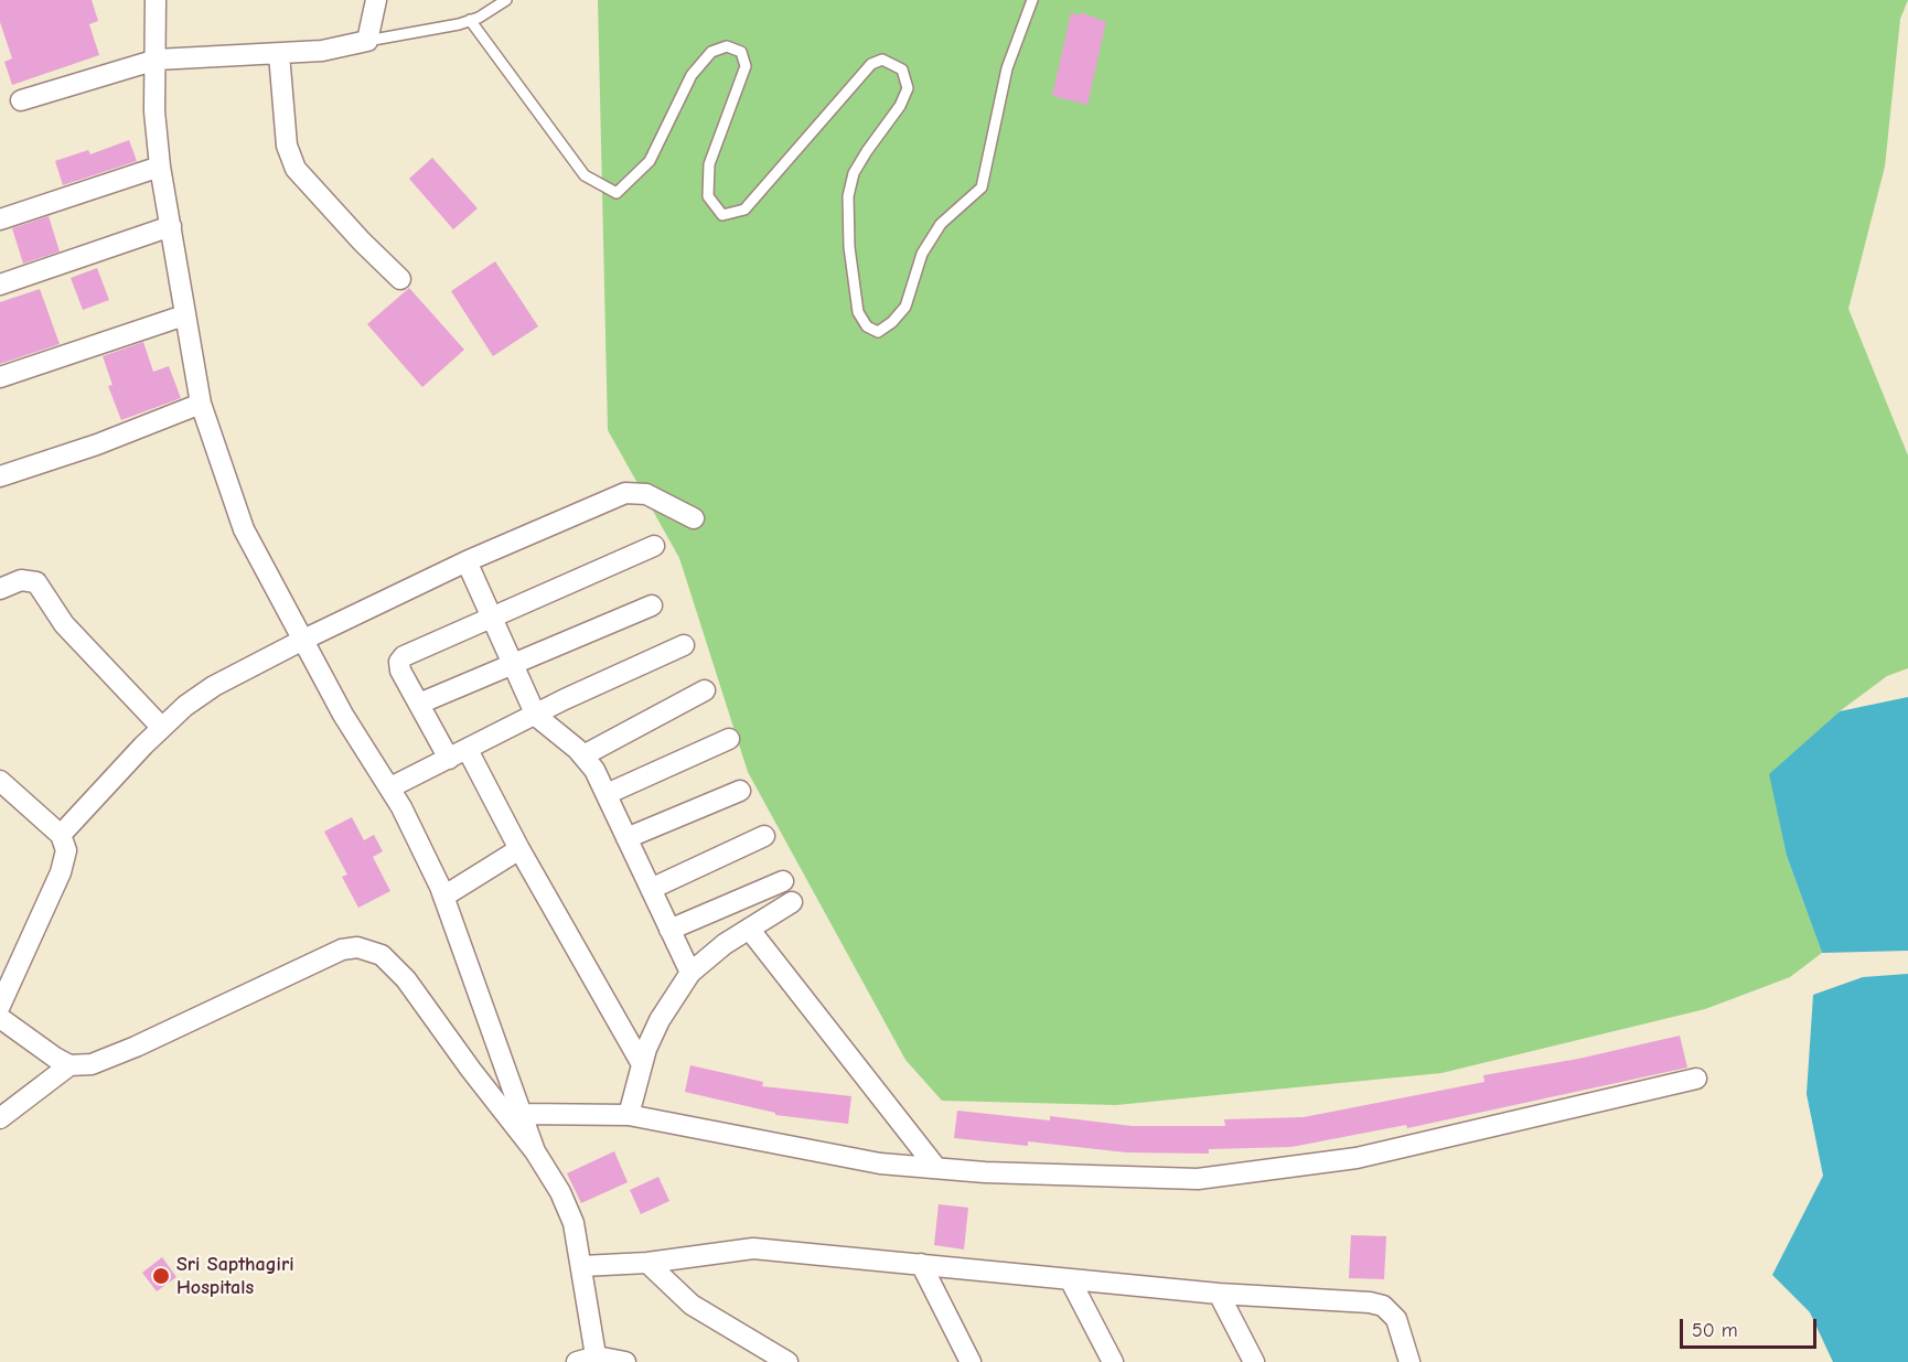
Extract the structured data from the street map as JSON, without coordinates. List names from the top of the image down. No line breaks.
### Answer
{"places":["Sri Sapthagiri Hospitals"],"scale_bar":"50 m"}
